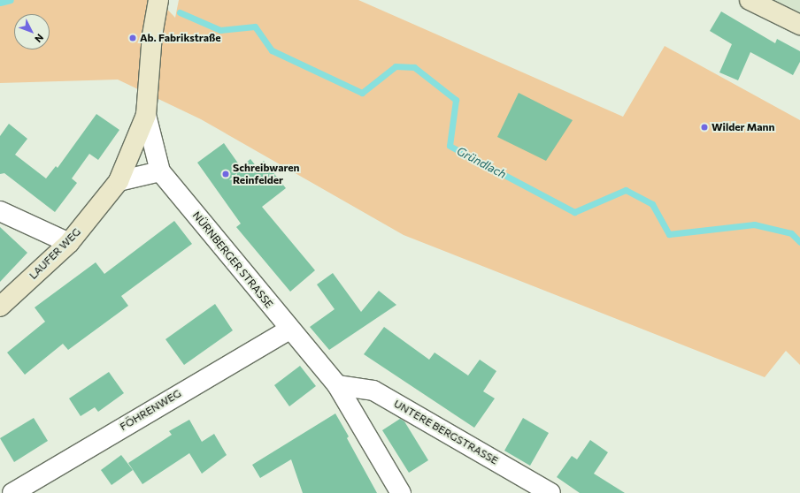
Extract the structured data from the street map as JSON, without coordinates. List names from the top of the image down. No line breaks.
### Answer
{"streets":{"street":["LAUFER WEG","NÜRNBERGER STRASSE","FÖHRENWEG","UNTERE BERGSTRASSE"]},"crossings":[["LAUFER WEG","NÜRNBERGER STRASSE"],["NÜRNBERGER STRASSE","FÖHRENWEG"],["NÜRNBERGER STRASSE","UNTERE BERGSTRASSE"]],"water":["Gründlach"],"places":["Ab. Fabrikstraße","Wilder Mann","Schreibwaren Reinfelder"],"north":"bottom right"}
